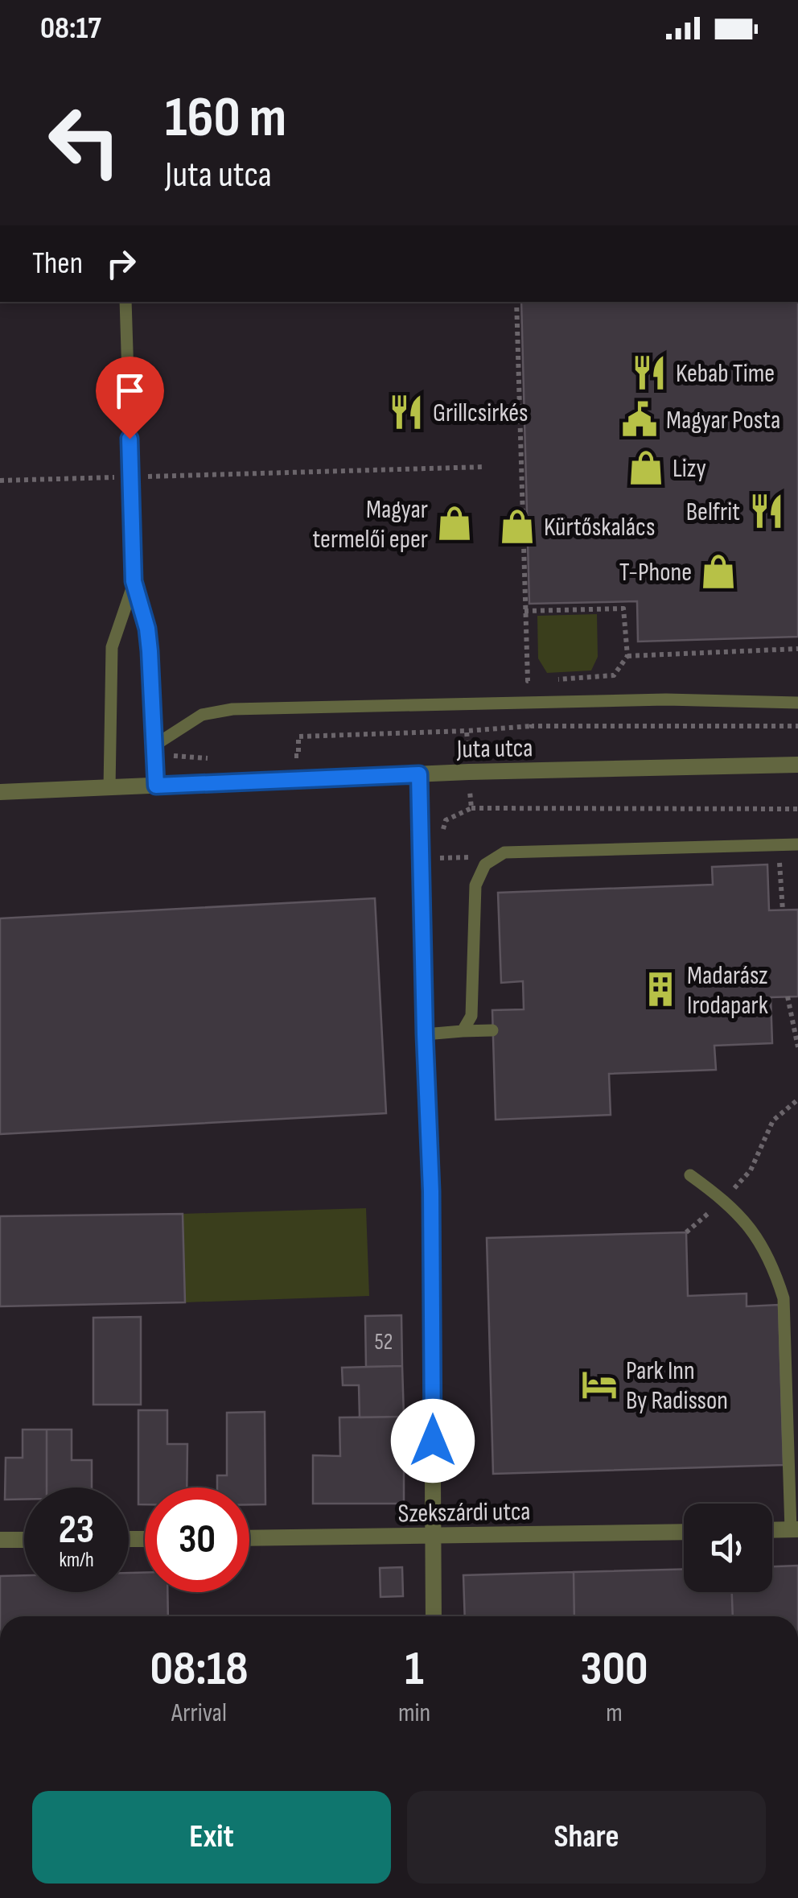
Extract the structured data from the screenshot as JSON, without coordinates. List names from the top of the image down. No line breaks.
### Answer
{"streets":{"street":["Juta utca","Szekszárdi utca"]},"places":{"restaurant":["Kebab Time","Grillcsirkés","Belfrit"],"public building":["Magyar Posta"],"shop":["Lizy","Magyar termelői eper","Kürtőskalács","T-Phone"],"building":["Madarász Irodapark"],"hotel":["Park Inn By Radisson"]},"house_numbers":["52"],"page":{"status":"08:17","turn":["160 m","Juta utca"],"then":"Then","speed":"23 km/h","limit":"30","eta":["08:18","Arrival","1","min","300","m"],"buttons":["Exit","Share"]}}
